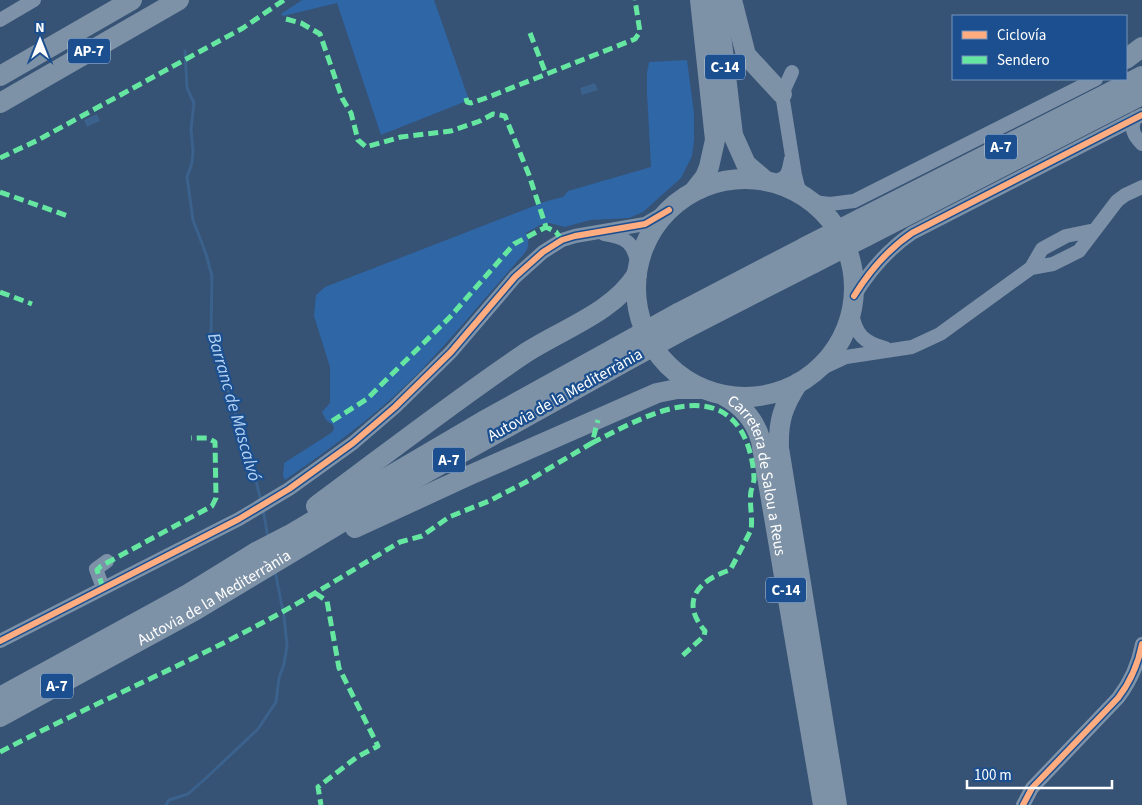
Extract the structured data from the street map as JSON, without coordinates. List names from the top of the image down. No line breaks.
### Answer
{"streets":{"highway":["AP-7","C-14","A-7","Autovia de la Mediterrània","Carretera de Salou a Reus"]},"crossings":[["C-14","Carretera de Salou a Reus"]],"water":["Barranc de Mascalvó"],"legend":["Ciclovía","Sendero"],"scale_bar":"100 m","north":"top"}
